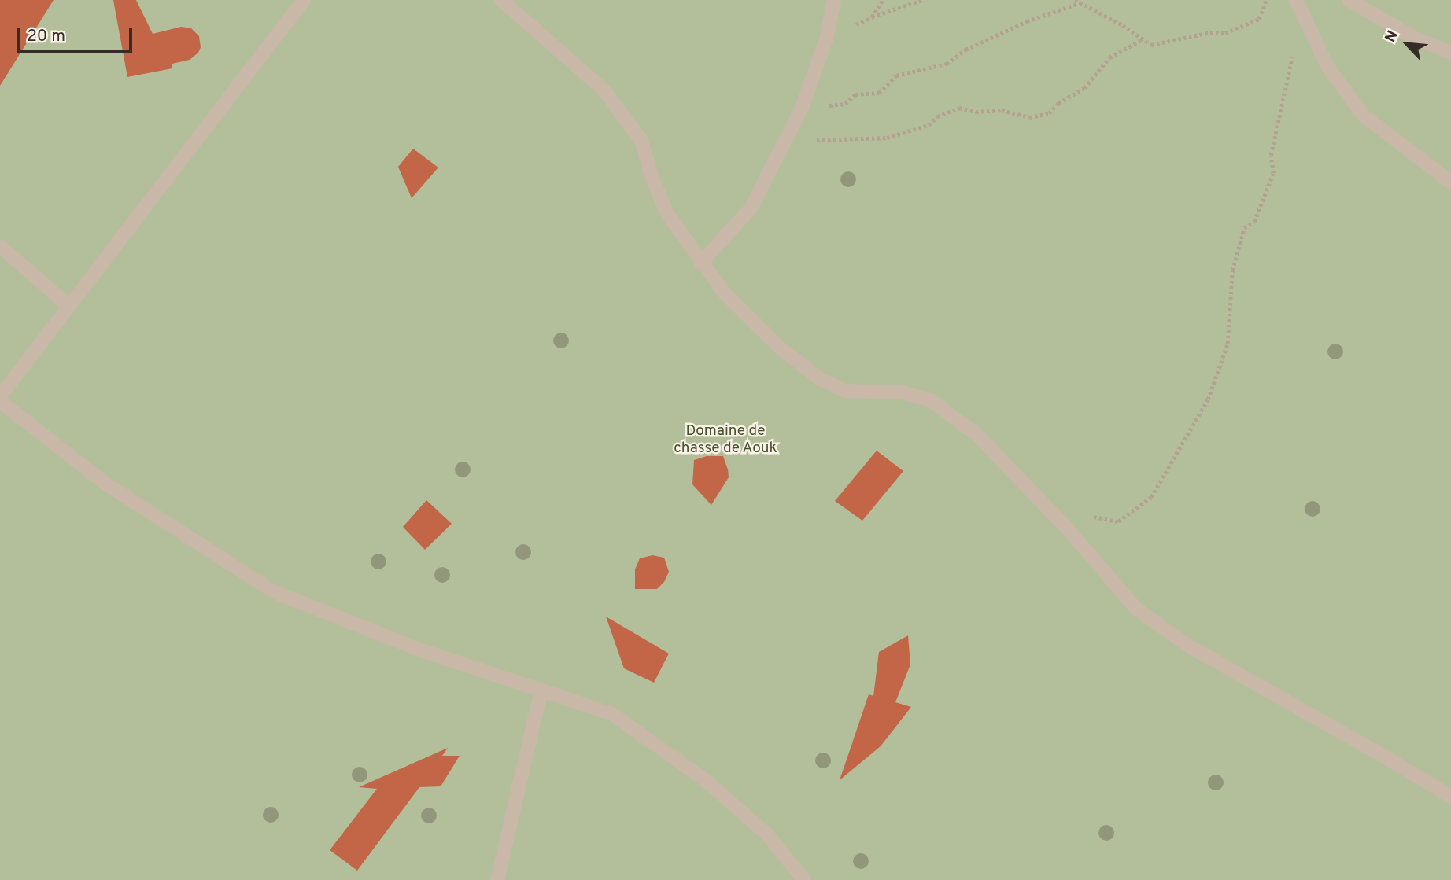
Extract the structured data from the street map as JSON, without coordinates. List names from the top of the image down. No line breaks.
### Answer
{"parks":["Domaine de chasse de Aouk"],"scale_bar":"20 m","north":"top left"}
